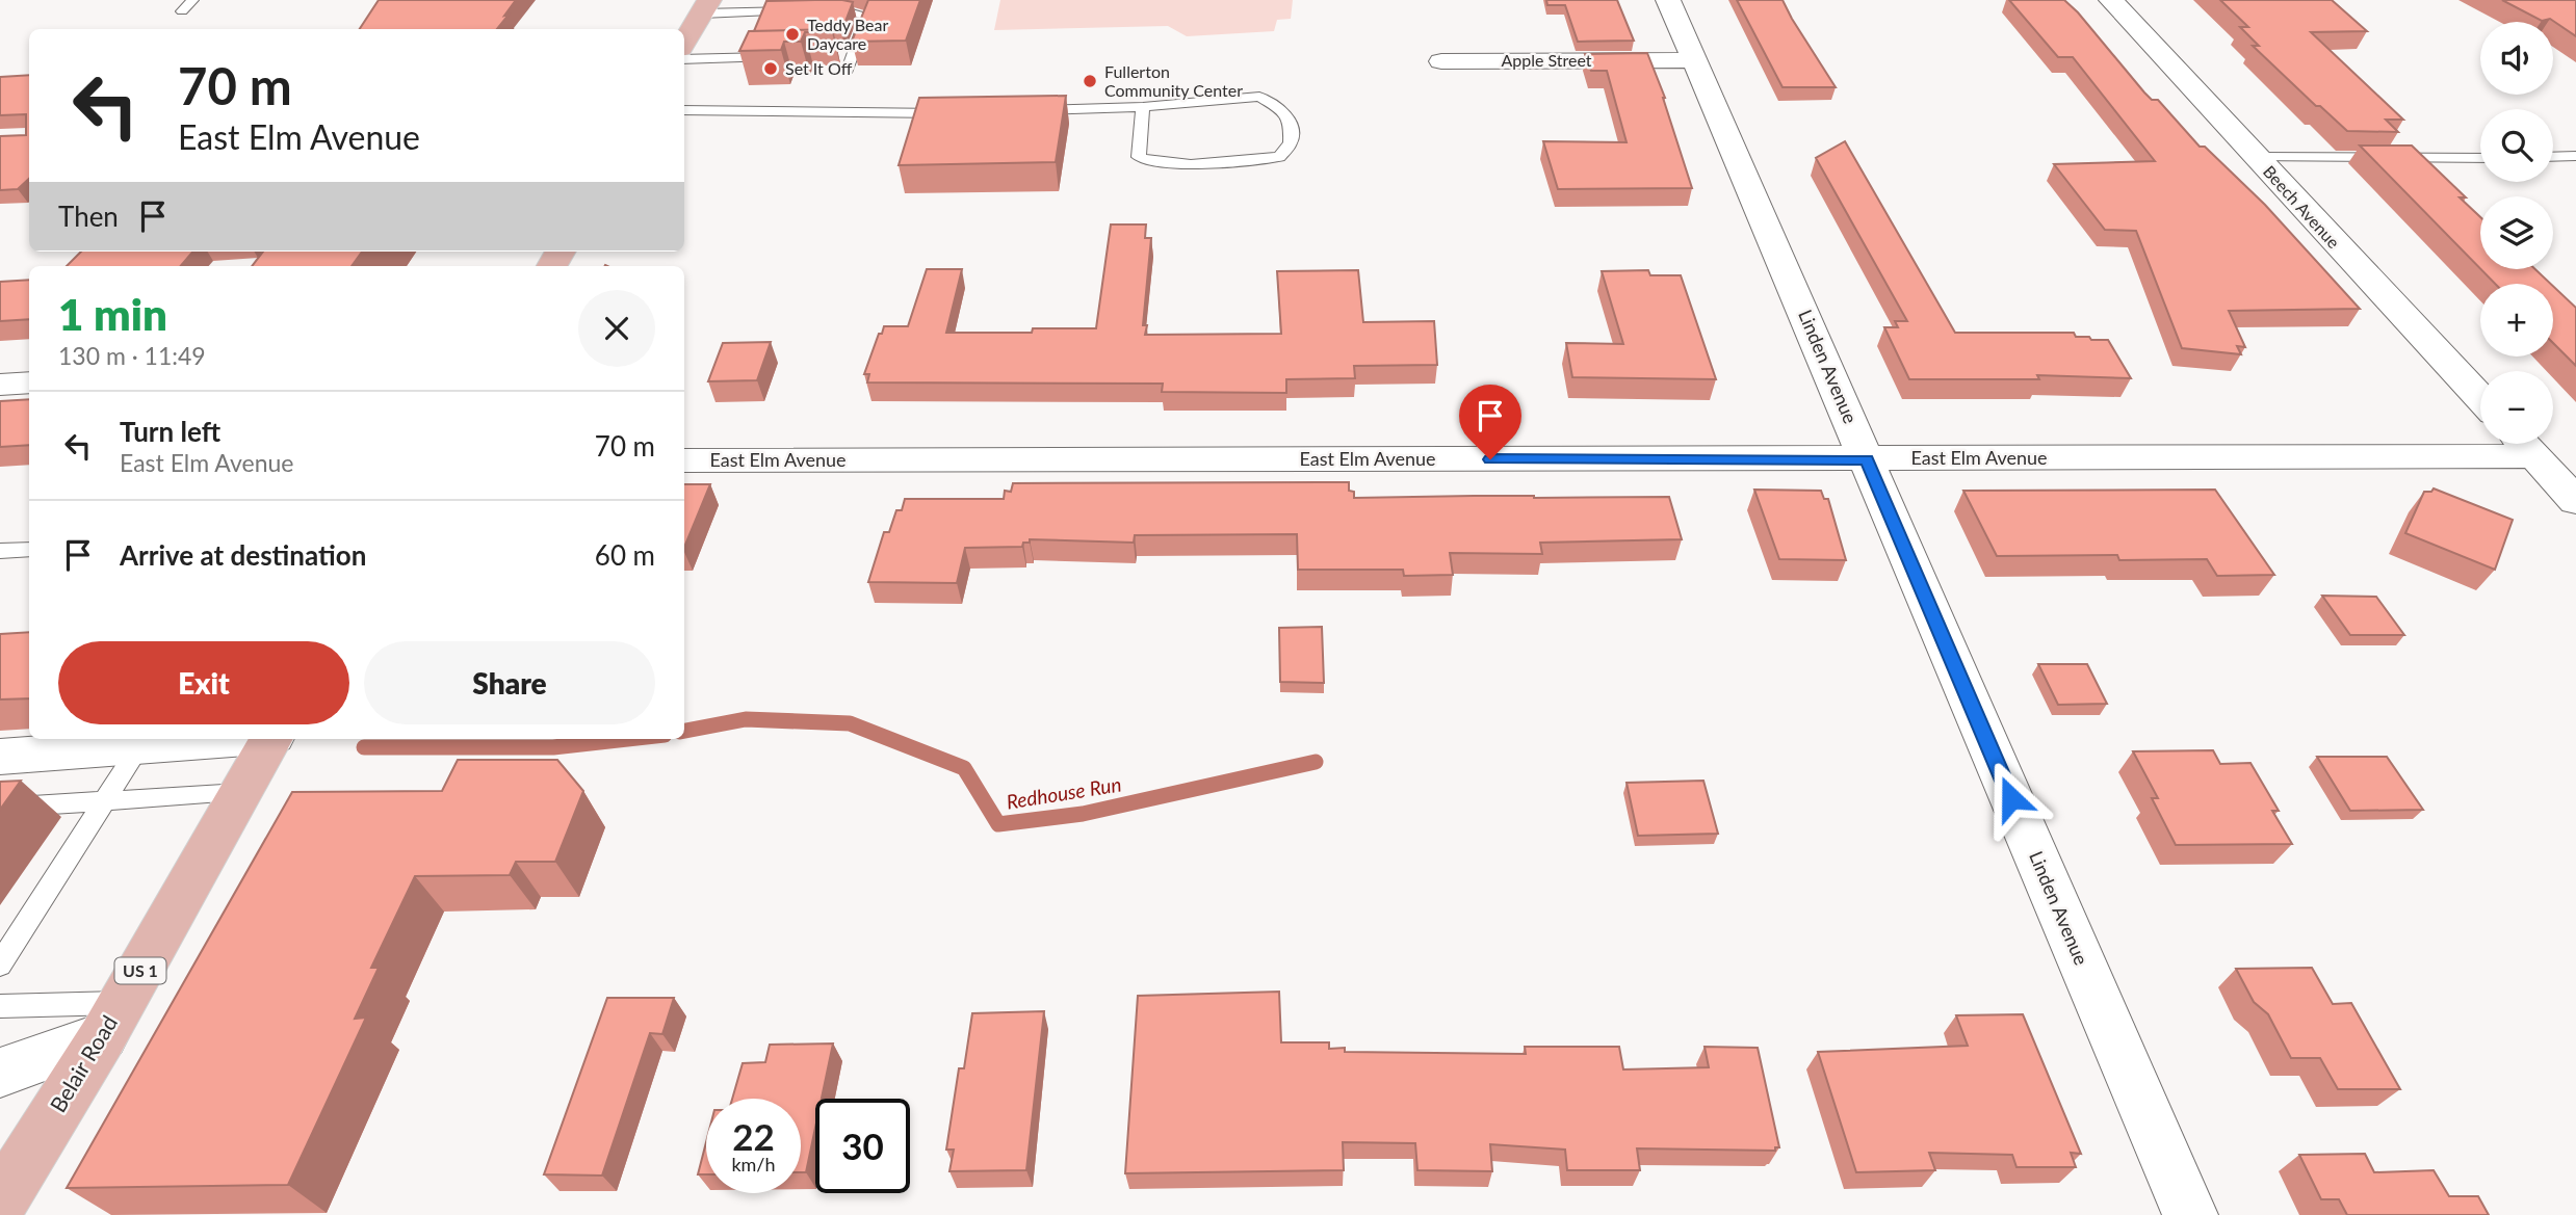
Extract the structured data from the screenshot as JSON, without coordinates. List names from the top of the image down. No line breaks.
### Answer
{"streets":{"main road":["US 1","Belair Road"],"street":["Apple Street","Beech Avenue","Linden Avenue","East Elm Avenue"]},"crossings":[["Apple Street","Linden Avenue"],["Linden Avenue","East Elm Avenue"]],"water":["Redhouse Run"],"places":["Teddy Bear Daycare","Set It Off","Fullerton Community Center"],"page":{"map_buttons":["+","−"],"turn":["70 m","East Elm Avenue"],"then":"Then","heading":["1 min","130 m · 11:49"],"list":[{"name":"Turn left","note":"East Elm Avenue","value":"70 m"},{"name":"Arrive at destination","value":"60 m"}],"buttons":["Exit","Share"],"speed":"22 km/h","limit":"30"}}
